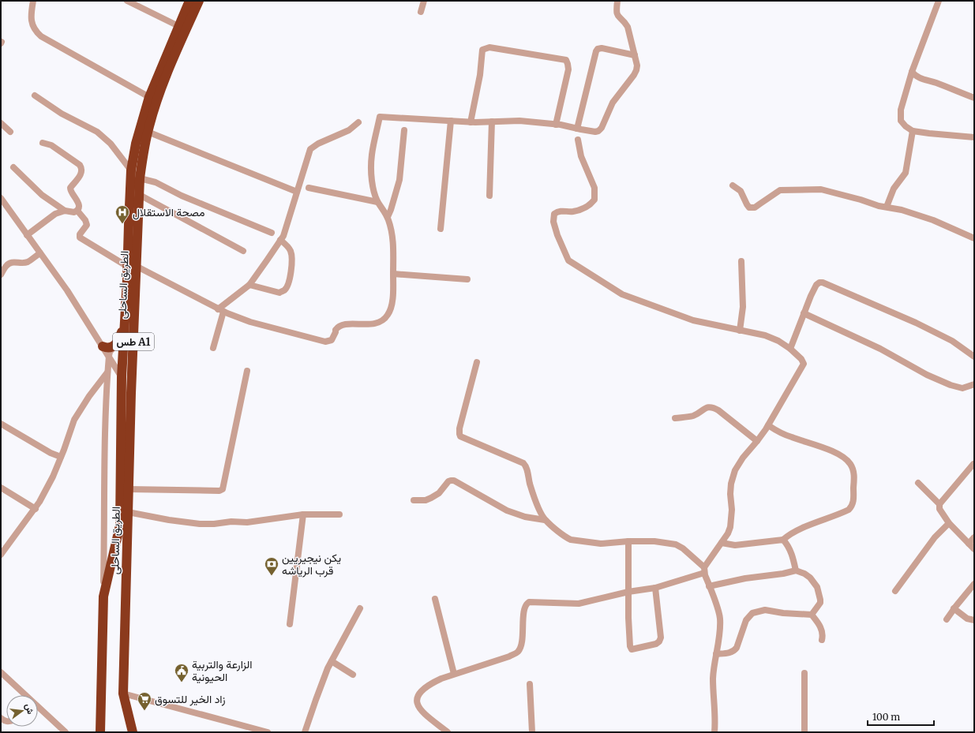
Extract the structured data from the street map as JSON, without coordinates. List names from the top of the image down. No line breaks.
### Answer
{"streets":{"highway":["الطريق الساحلى","طس A1"]},"places":{"hospital":["مصحة الاستقلال"],"bank":["يكن نيجيريين قرب الرياشه"],"public building":["الزارعة والتربية الحيونية"],"supermarket":["زاد الخير للتسوق"]},"scale_bar":"100 m","north":"right"}
